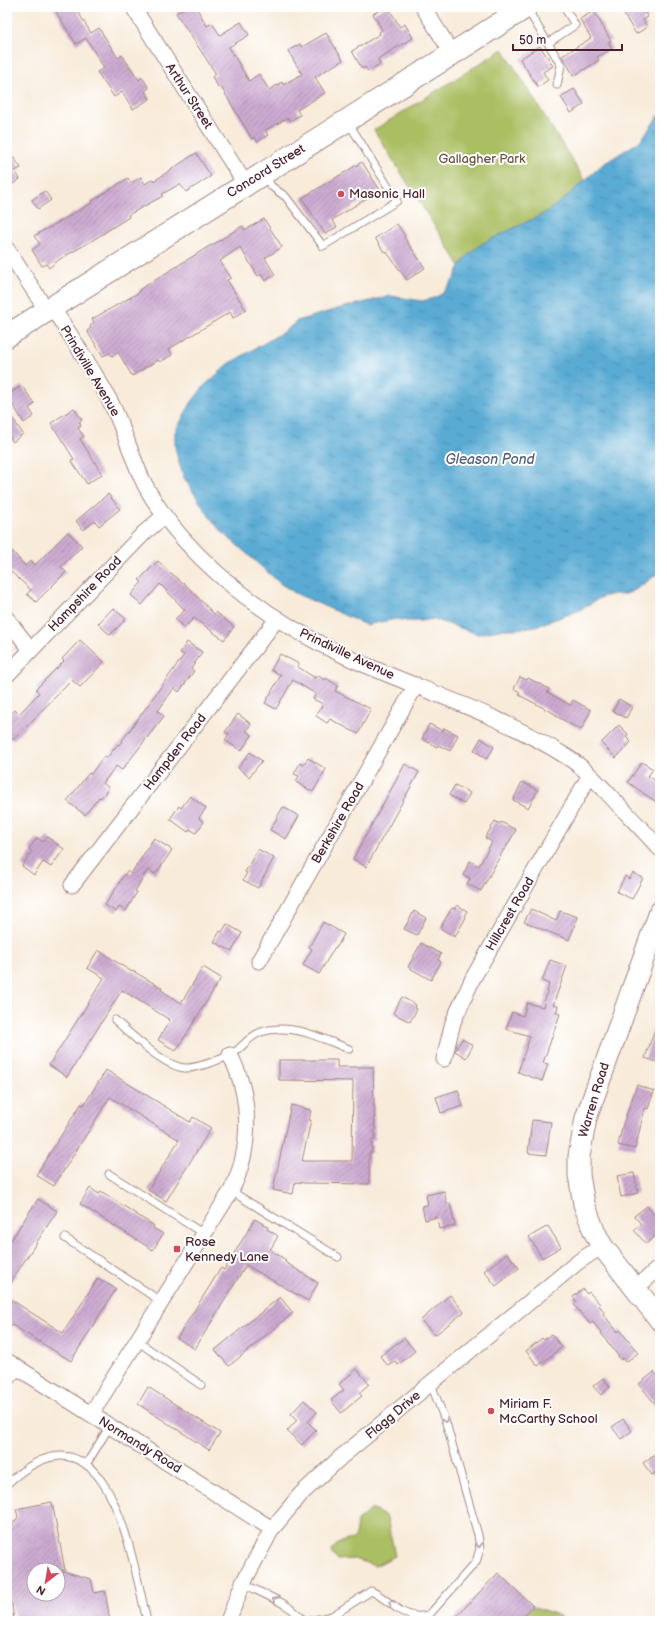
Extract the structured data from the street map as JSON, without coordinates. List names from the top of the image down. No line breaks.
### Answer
{"streets":{"main road":["Concord Street"],"street":["Arthur Street","Prindiville Avenue","Hampshire Road","Hampden Road","Berkshire Road","Hillcrest Road","Warren Road","Flagg Drive","Normandy Road"]},"crossings":[["Arthur Street","Concord Street"],["Concord Street","Prindiville Avenue"],["Prindiville Avenue","Hampshire Road"],["Prindiville Avenue","Hampden Road"],["Prindiville Avenue","Berkshire Road"],["Prindiville Avenue","Hillcrest Road"],["Warren Road","Flagg Drive"],["Flagg Drive","Normandy Road"]],"water":["Gleason Pond"],"parks":["Gallagher Park"],"places":{"other":["Masonic Hall","Miriam F. McCarthy School"],"transit":["Rose Kennedy Lane"]},"scale_bar":"50 m","north":"bottom left"}
